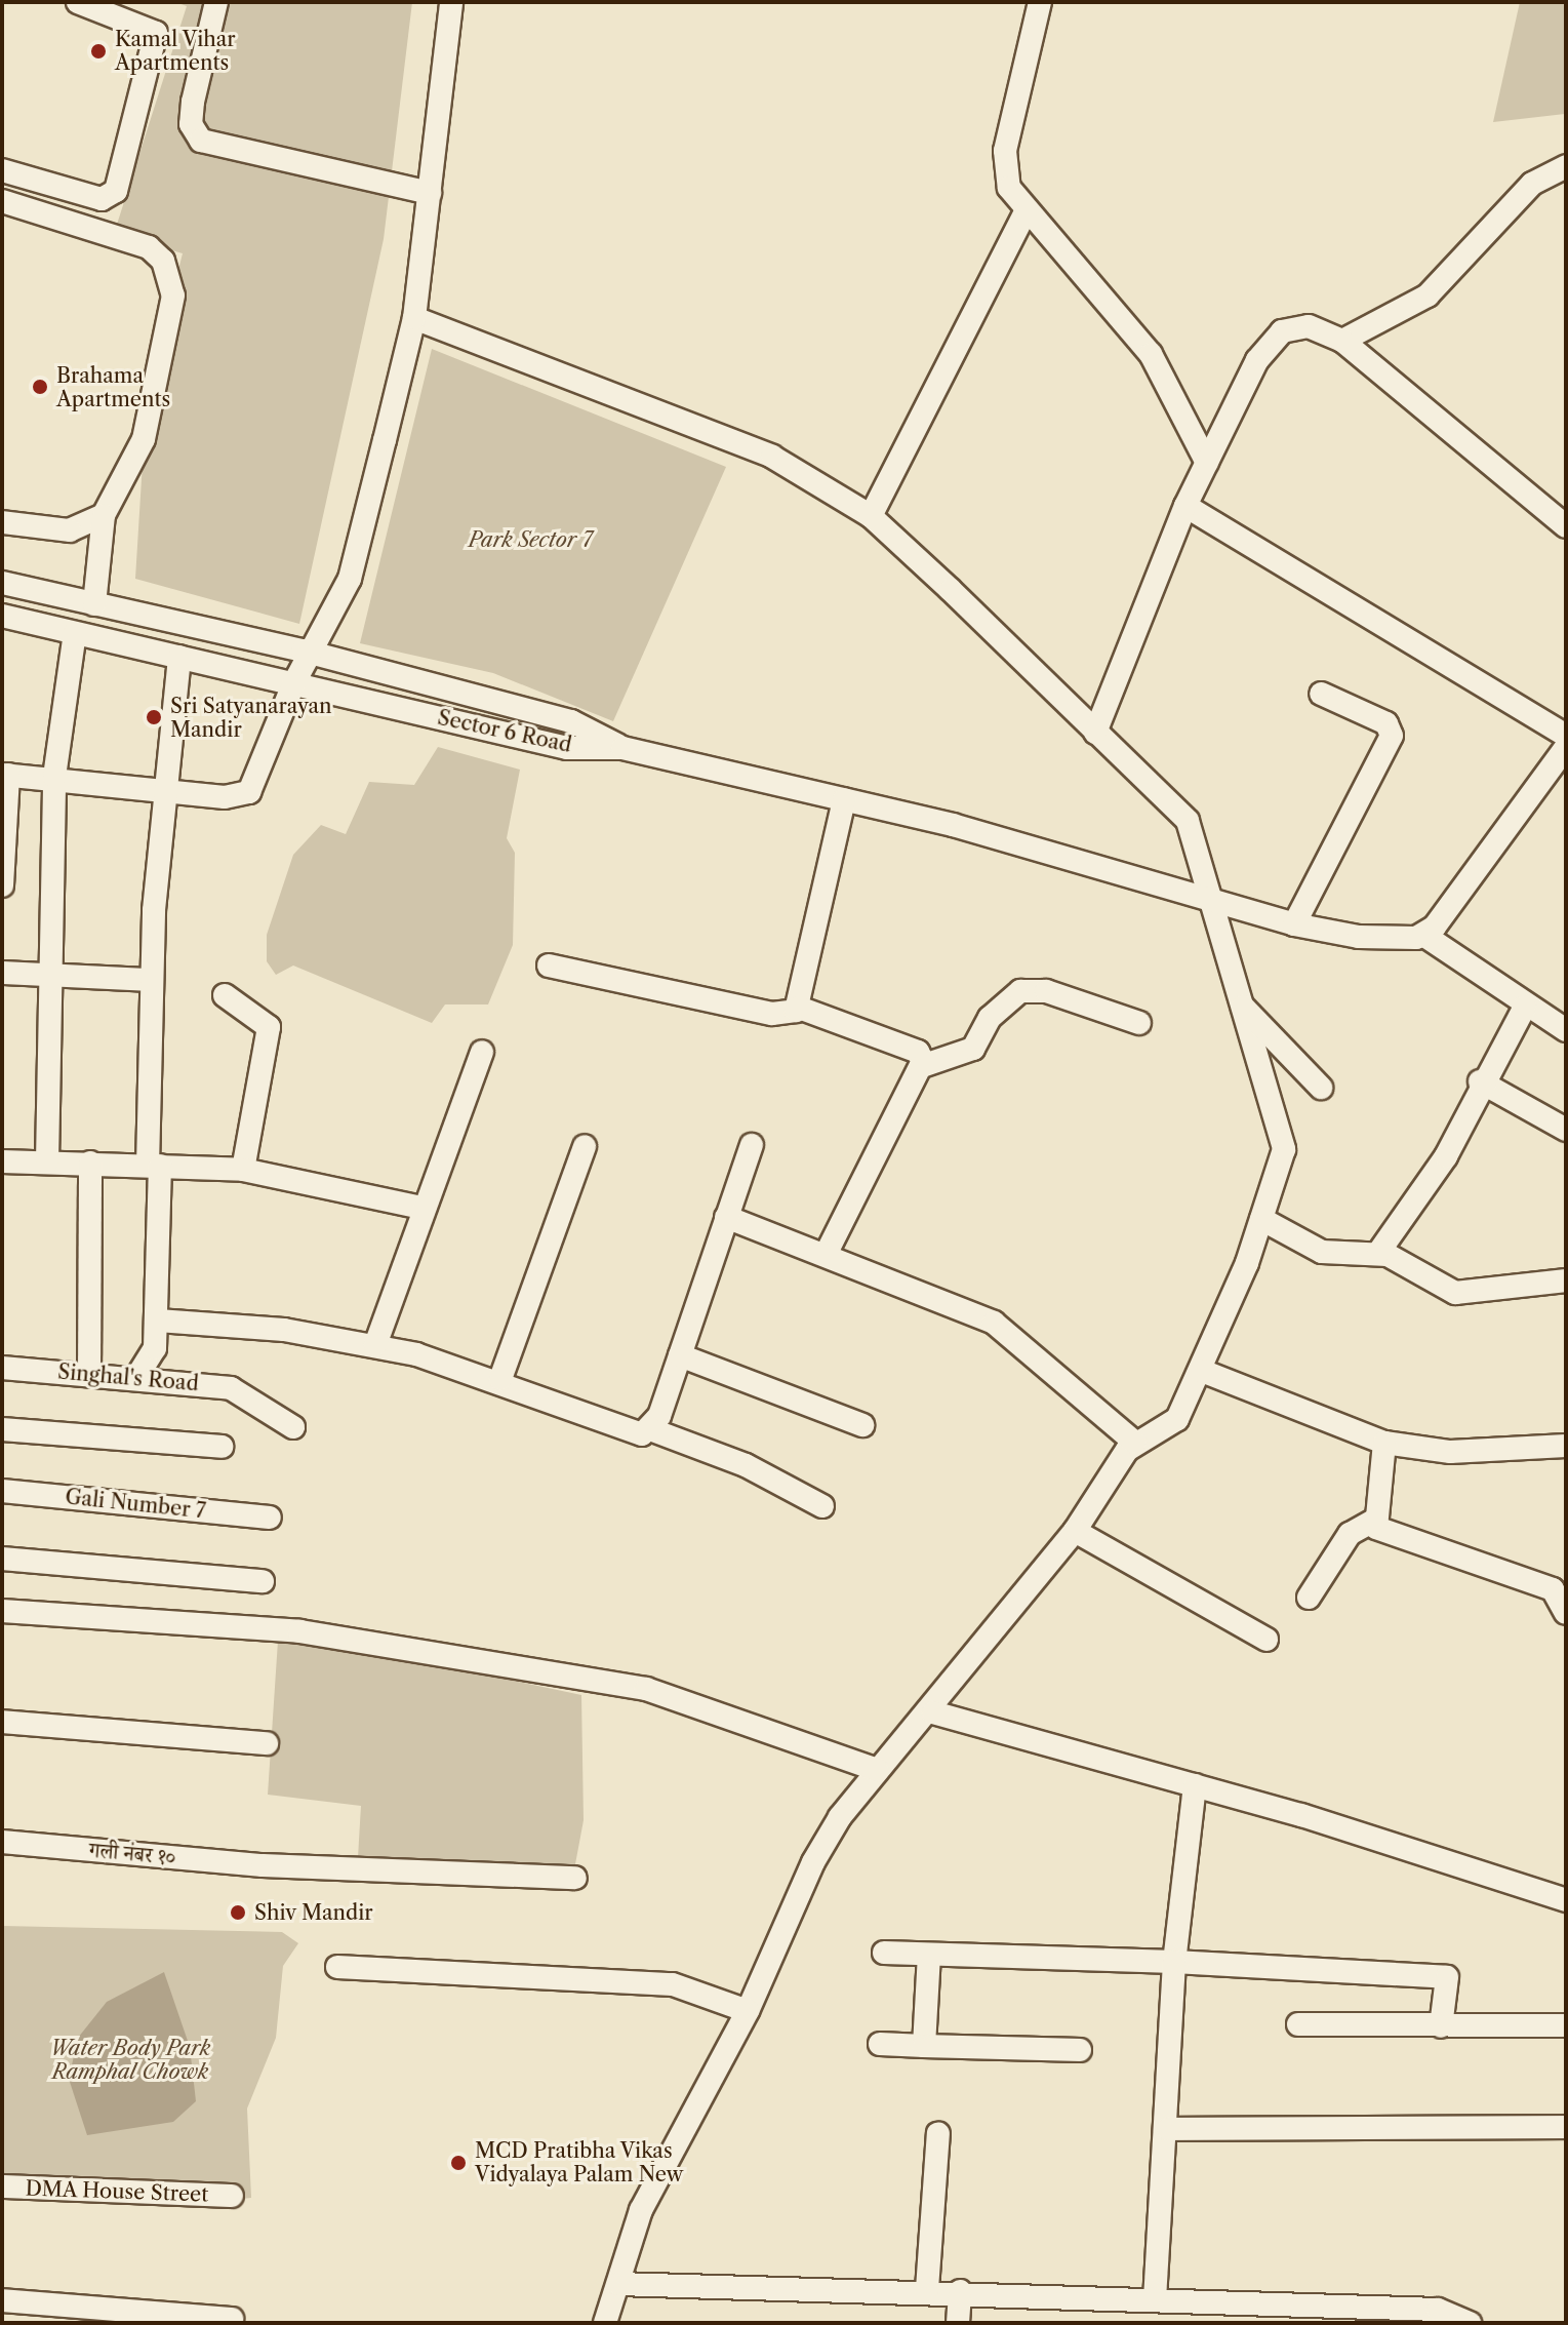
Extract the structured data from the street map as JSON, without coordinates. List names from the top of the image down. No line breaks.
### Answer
{"streets":{"street":["Sector 6 Road","Singhal's Road","Gali Number 7","गली नंबर १०","DMA House Street"]},"parks":["Park Sector 7","Water Body Park Ramphal Chowk"],"places":["Kamal Vihar Apartments","Brahama Apartments","Sri Satyanarayan Mandir","Shiv Mandir","MCD Pratibha Vikas Vidyalaya Palam New"]}
